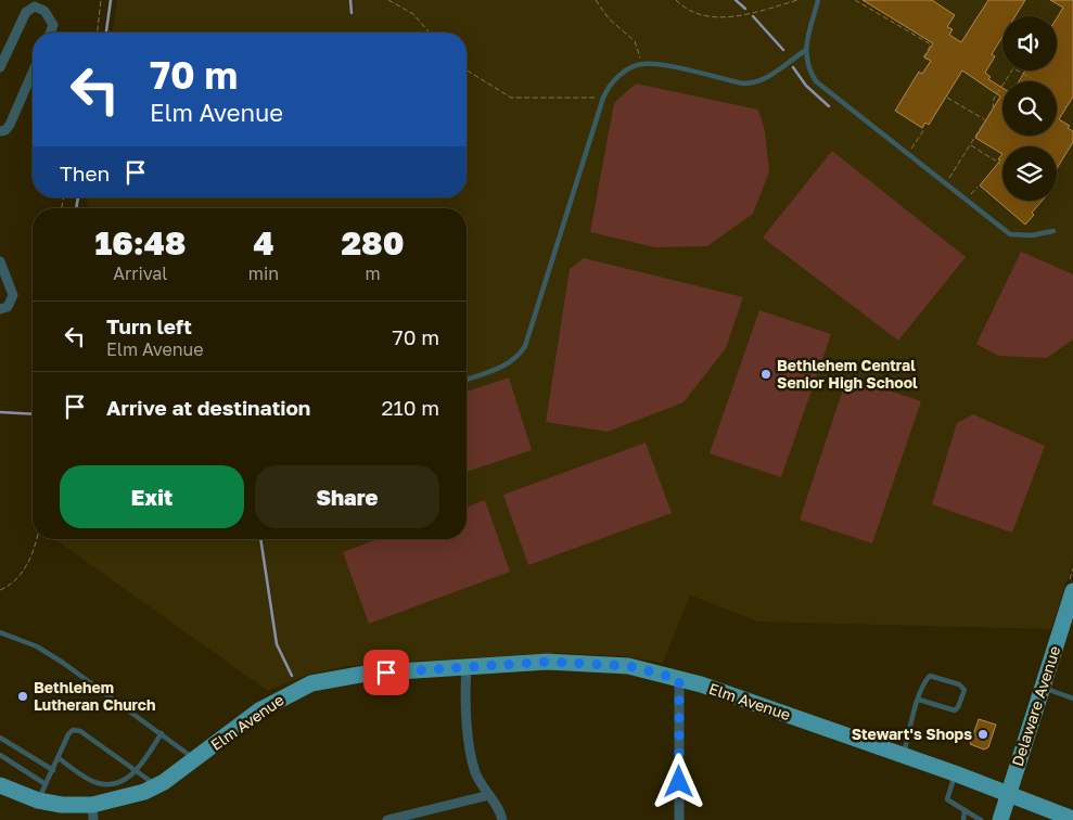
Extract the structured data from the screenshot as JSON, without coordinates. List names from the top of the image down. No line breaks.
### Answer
{"streets":{"main road":["Elm Avenue","Delaware Avenue"]},"crossings":[["Elm Avenue","Delaware Avenue"]],"places":["Bethlehem Central Senior High School","Bethlehem Lutheran Church","Stewart's Shops"],"page":{"turn":["70 m","Elm Avenue"],"then":"Then","eta":["16:48","Arrival","4","min","280","m"],"list":[{"name":"Turn left","note":"Elm Avenue","value":"70 m"},{"name":"Arrive at destination","value":"210 m"}],"buttons":["Exit","Share"]}}
